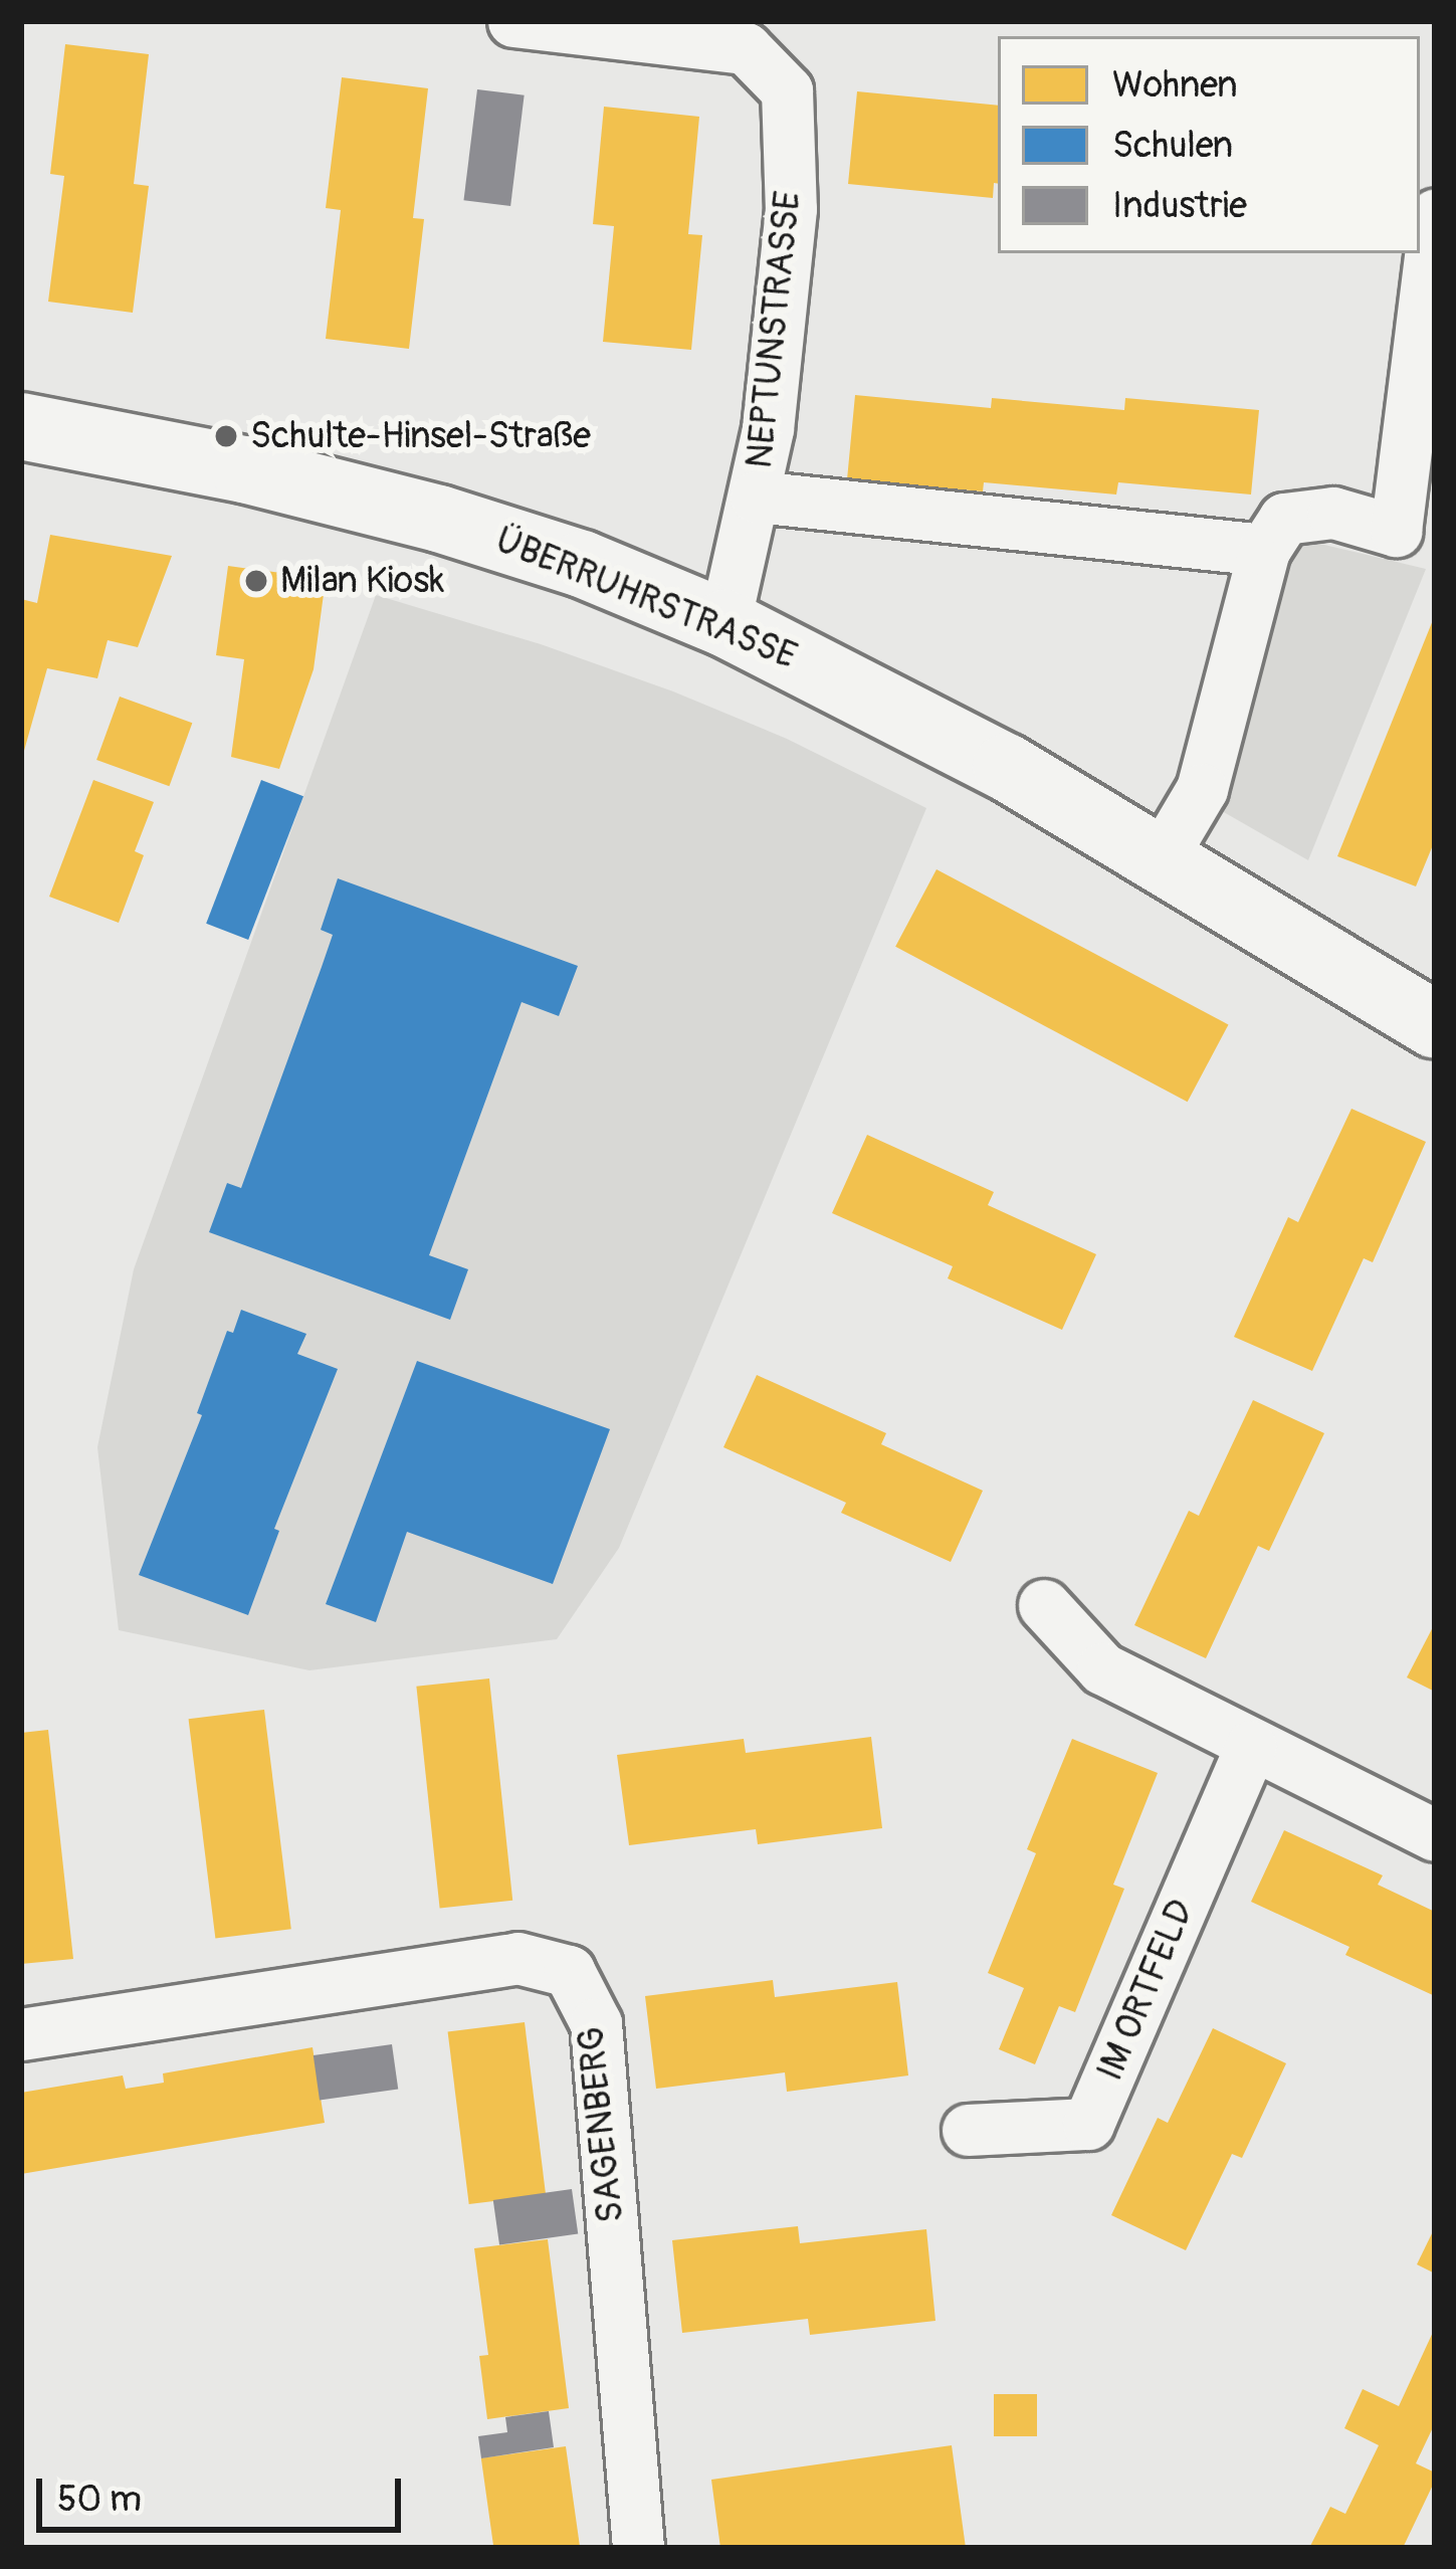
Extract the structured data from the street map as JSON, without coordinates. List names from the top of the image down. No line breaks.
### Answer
{"streets":{"main road":["ÜBERRUHRSTRASSE"],"street":["NEPTUNSTRASSE","IM ORTFELD","SAGENBERG"]},"crossings":[["NEPTUNSTRASSE","ÜBERRUHRSTRASSE"]],"places":["Schulte-Hinsel-Straße","Milan Kiosk"],"legend":["Wohnen","Schulen","Industrie"],"scale_bar":"50 m"}
